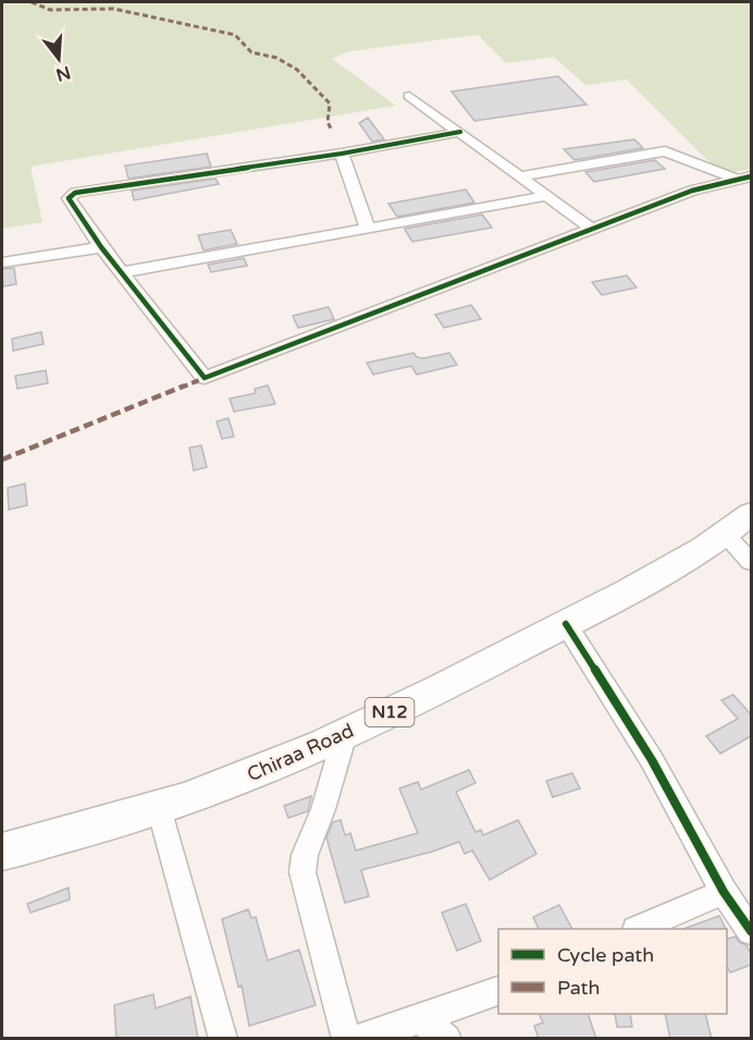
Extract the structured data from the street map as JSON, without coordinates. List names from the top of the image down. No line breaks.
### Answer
{"streets":{"highway":["N12","Chiraa Road"]},"legend":["Cycle path","Path"],"north":"bottom"}
